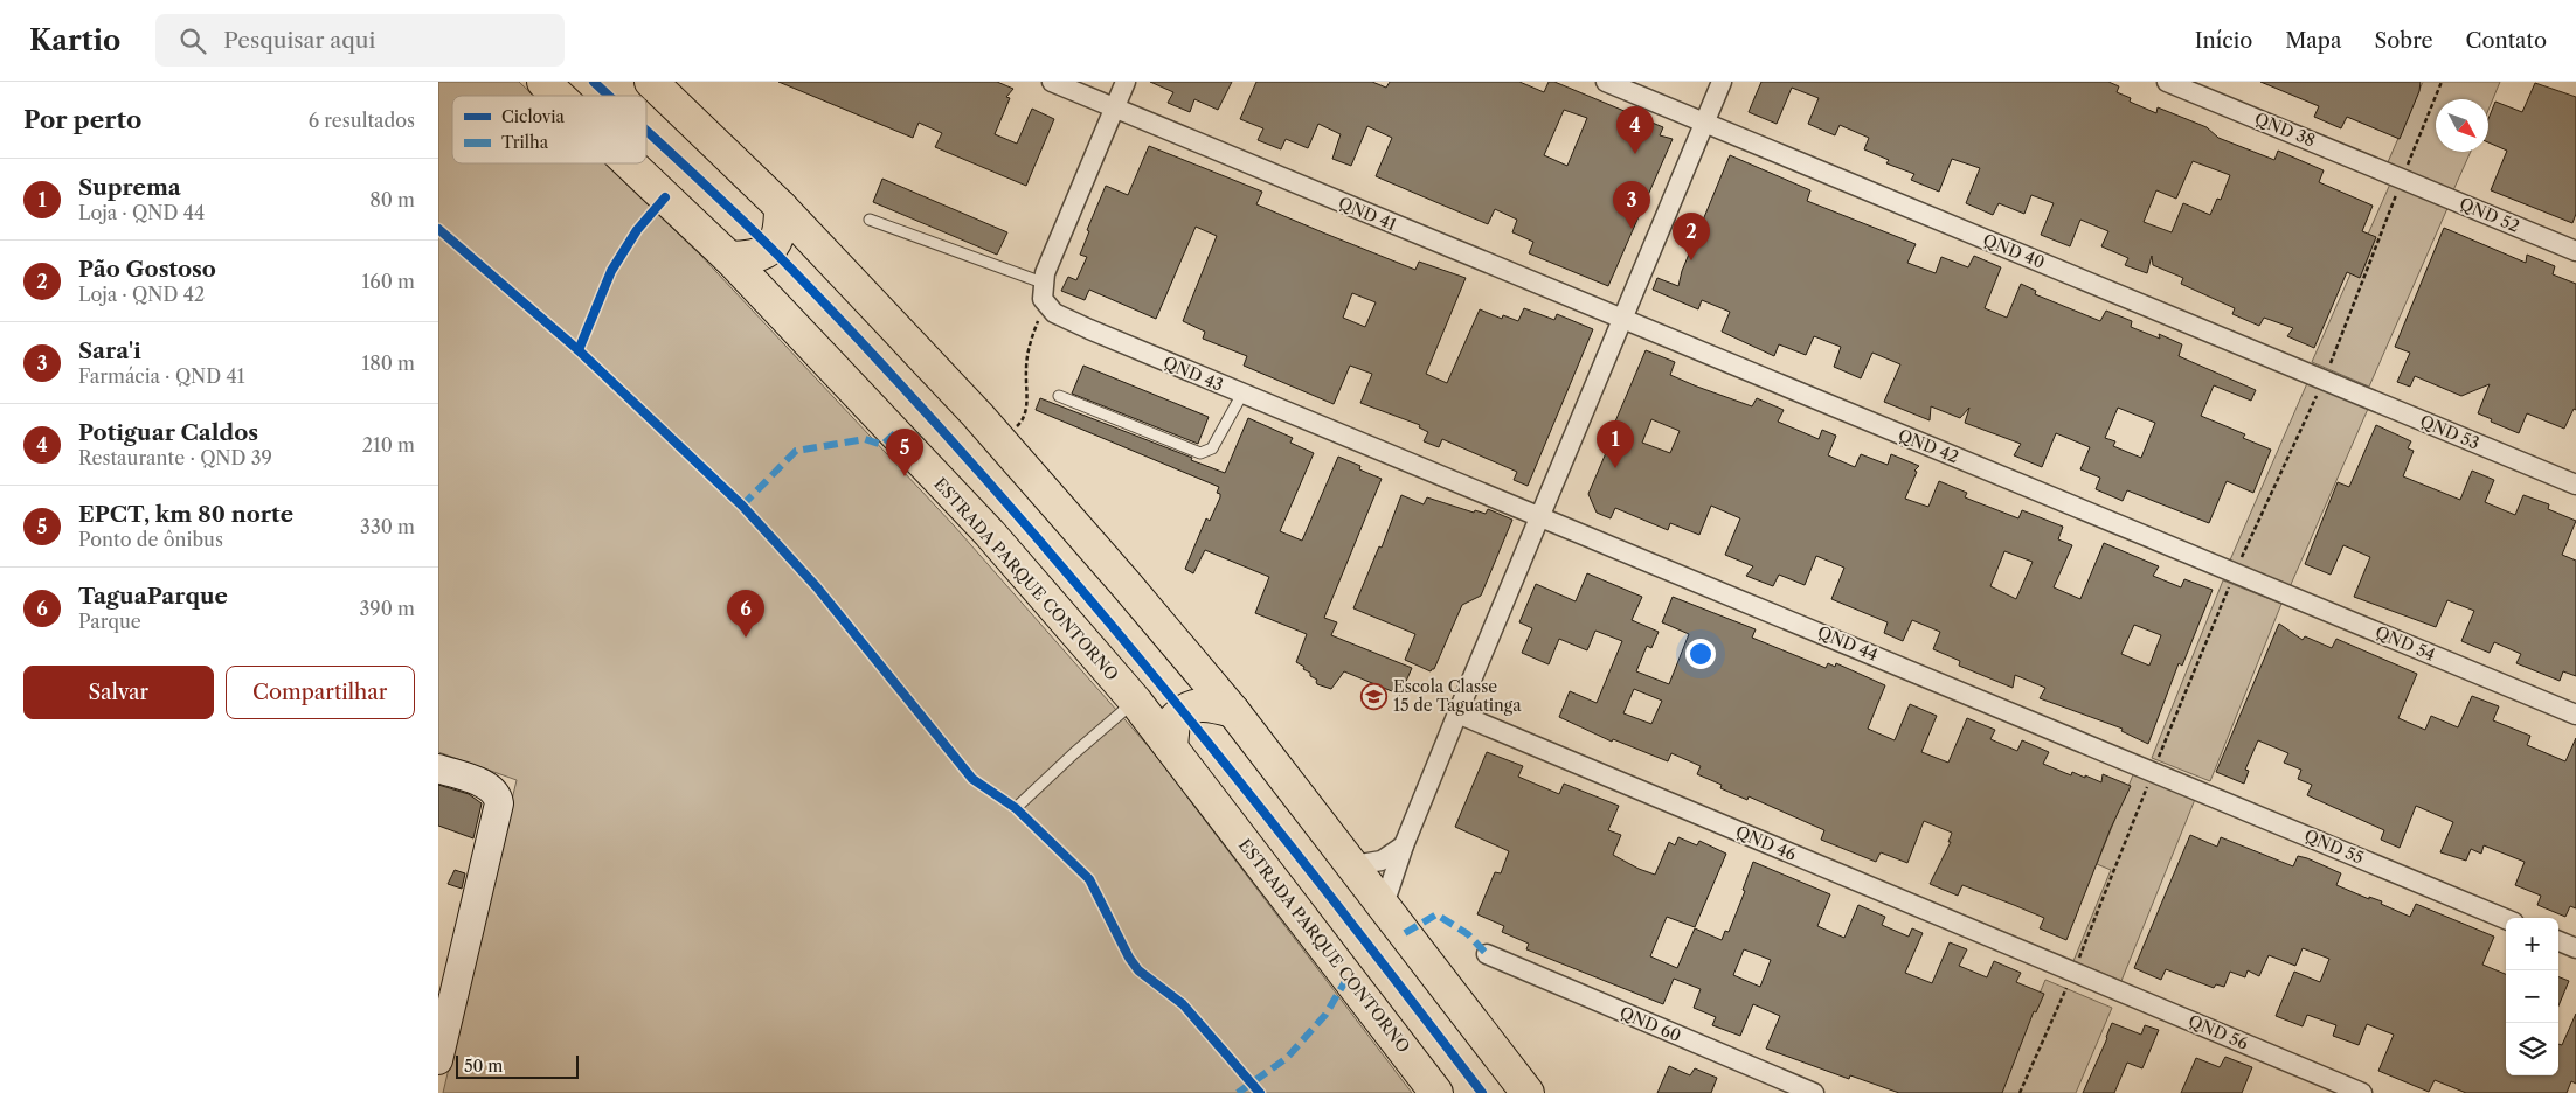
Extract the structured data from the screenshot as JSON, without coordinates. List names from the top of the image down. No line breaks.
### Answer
{"streets":{"highway":["ESTRADA PARQUE CONTORNO"],"street":["QND 38","QND 41","QND 52","QND 40","QND 43","QND 53","QND 42","QND 44","QND 54","QND 46","QND 55","QND 60","QND 56"]},"crossings":[["QND 38","QND 52"],["QND 41","QND 42"],["QND 40","QND 53"],["QND 43","QND 44"],["QND 42","QND 54"],["QND 44","QND 55"],["QND 46","QND 56"]],"places":{"school or university":["Escola Classe 15 de Taguatinga"]},"legend":["Ciclovia","Trilha"],"scale_bar":"50 m","north":"bottom right","page":{"header":"Kartio","search":"Pesquisar aqui","nav":["Início","Mapa","Sobre","Contato"],"heading":["Por perto","6 resultados"],"pins":["4","3","2","1","5","6"],"list":[{"mark":"1","name":"Suprema","note":"Loja · QND 44","value":"80 m"},{"mark":"2","name":"Pão Gostoso","note":"Loja · QND 42","value":"160 m"},{"mark":"3","name":"Sara'i","note":"Farmácia · QND 41","value":"180 m"},{"mark":"4","name":"Potiguar Caldos","note":"Restaurante · QND 39","value":"210 m"},{"mark":"5","name":"EPCT, km 80 norte","note":"Ponto de ônibus","value":"330 m"},{"mark":"6","name":"TaguaParque","note":"Parque","value":"390 m"}],"buttons":["Salvar","Compartilhar"],"map_buttons":["+","−"],"scale":"50 m"}}
